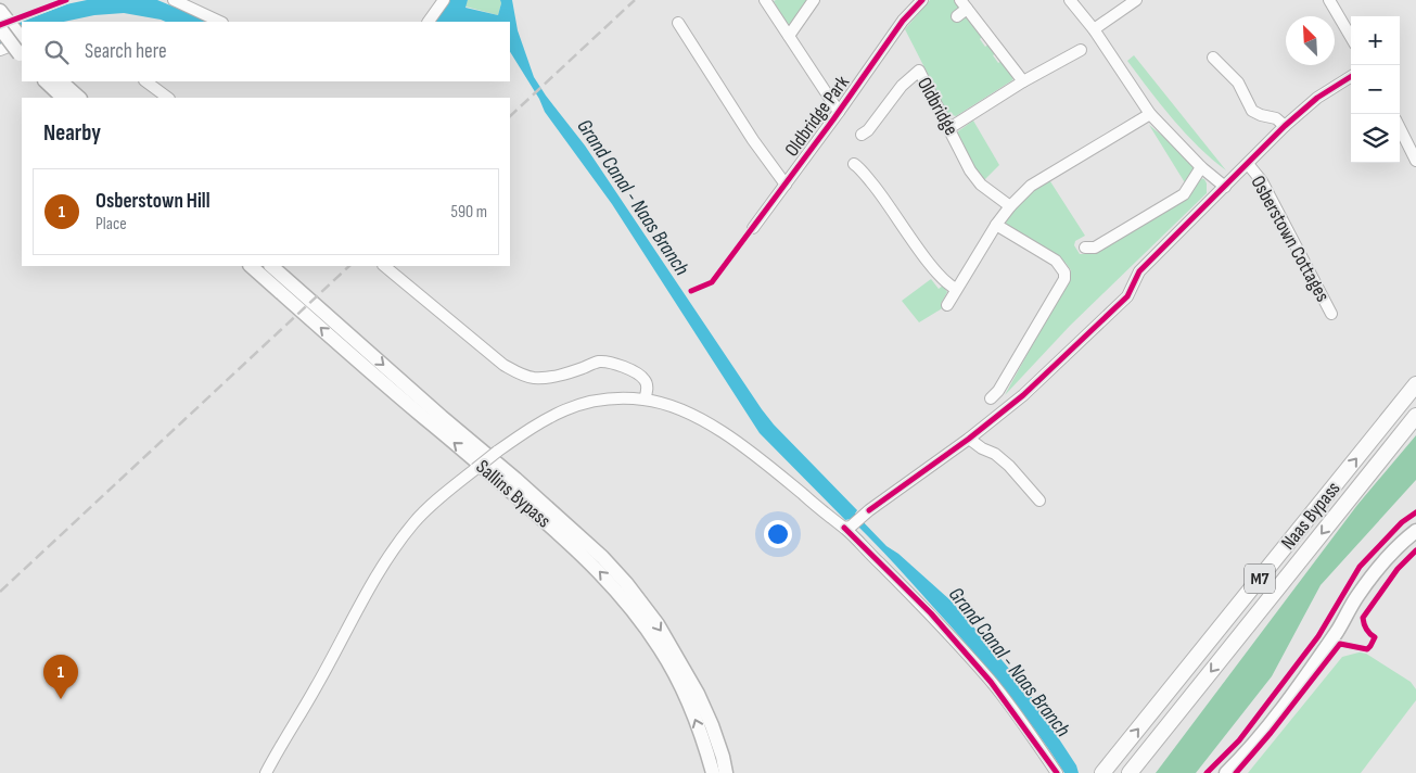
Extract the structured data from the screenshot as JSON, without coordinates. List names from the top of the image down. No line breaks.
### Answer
{"streets":{"highway":["Naas Bypass","M7"],"main road":["Sallins Bypass"],"street":["Oldbridge","Oldbridge Park","Osberstown Cottages"]},"water":["Grand Canal - Naas Branch"],"north":"top left","page":{"map_buttons":["+","−"],"search":"Search here","heading":"Nearby","list":[{"mark":"1","name":"Osberstown Hill","note":"Place","value":"590 m"}],"pins":"1"}}
